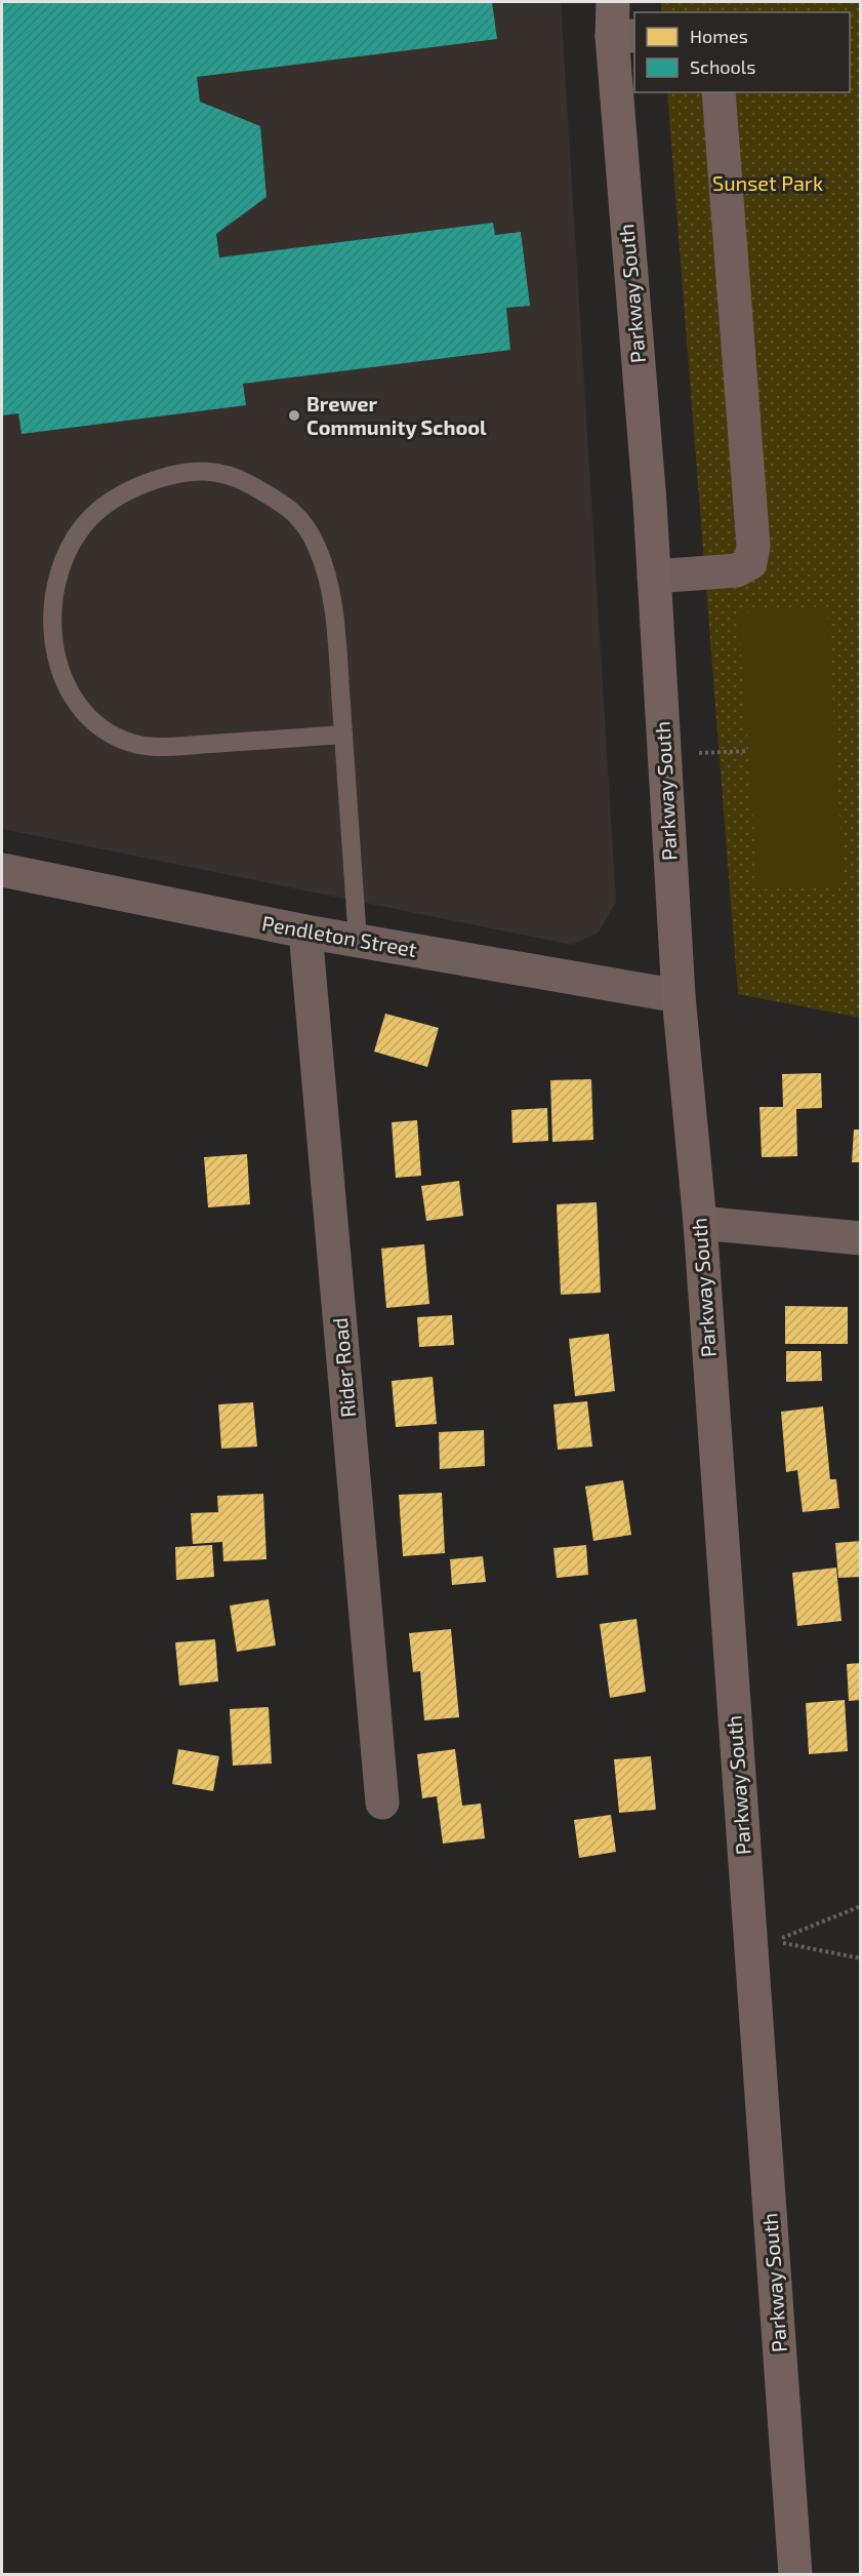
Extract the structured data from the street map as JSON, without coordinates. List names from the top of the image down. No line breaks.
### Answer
{"streets":{"main road":["Parkway South"],"street":["Pendleton Street","Rider Road"]},"crossings":[["Parkway South","Pendleton Street"],["Pendleton Street","Rider Road"]],"parks":["Sunset Park"],"places":["Brewer Community School"],"legend":["Homes","Schools"]}
